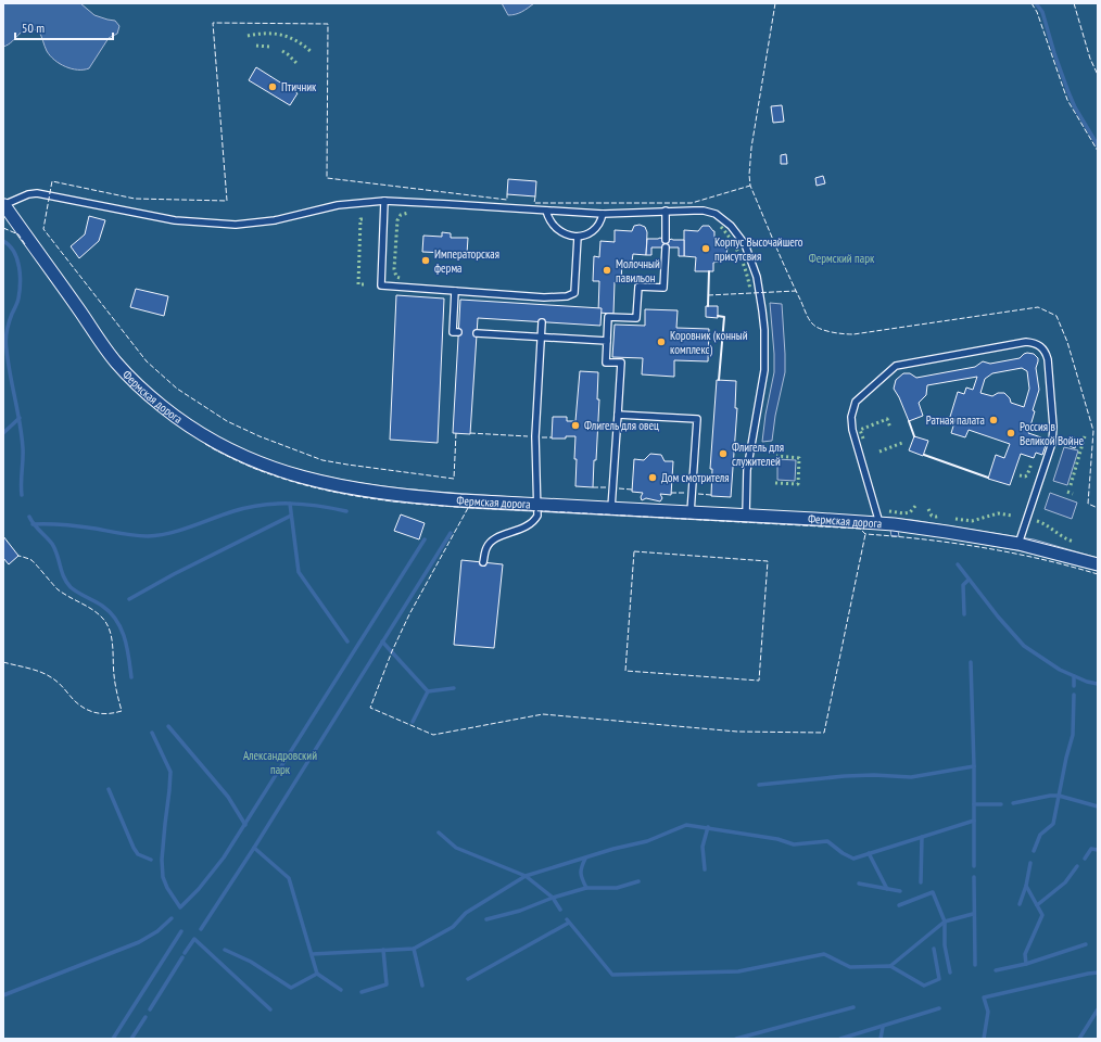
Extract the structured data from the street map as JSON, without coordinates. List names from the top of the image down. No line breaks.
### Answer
{"streets":{"street":["Фермская дорога"]},"parks":["Фермский парк","Александровский парк"],"places":["Птичник","Корпус Высочайшего присутсвия","Императорская ферма","Молочный павильон","Коровник (конный комплекс)","Ратная палата","Флигель для овец","Россия в Великой Войне","Флигель для служителей","Дом смотрителя"],"scale_bar":"50 m"}
